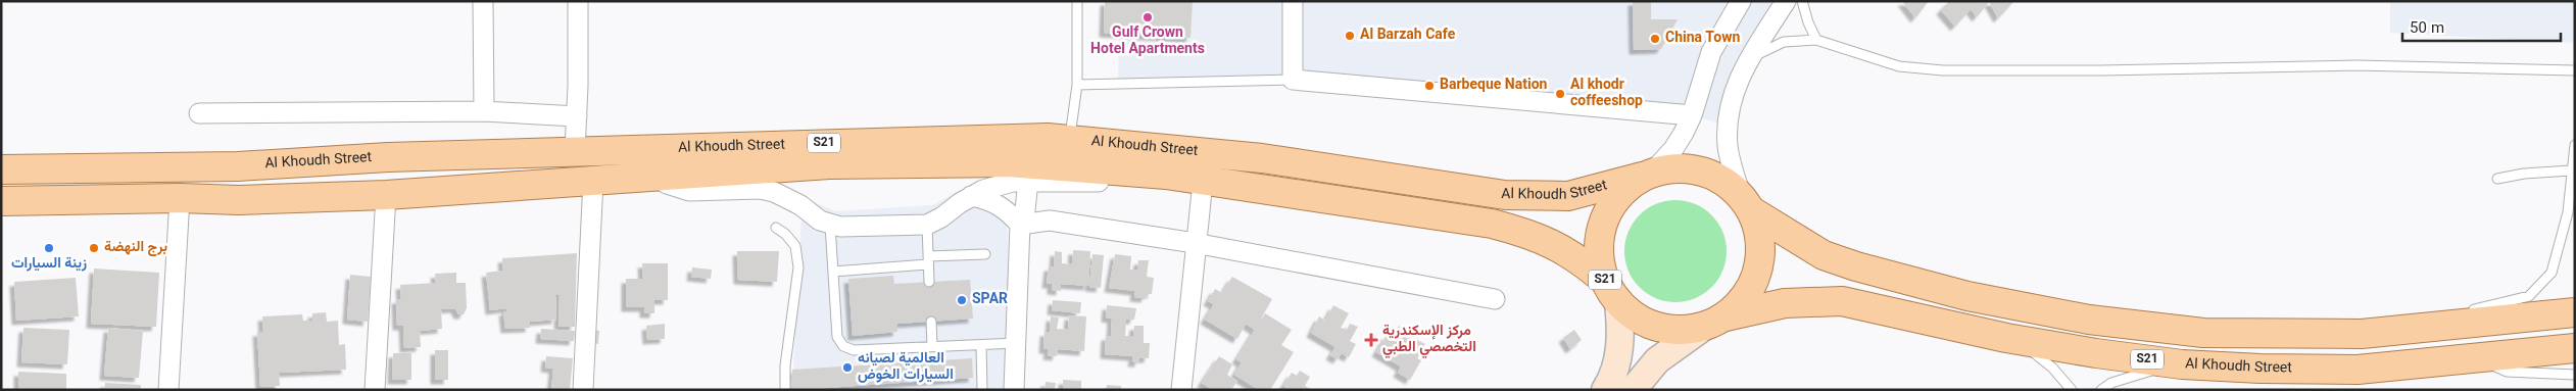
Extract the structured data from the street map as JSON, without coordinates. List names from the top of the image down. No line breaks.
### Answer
{"streets":{"main road":["S21","Al Khoudh Street"]},"crossings":[["S21","Al Khoudh Street"]],"places":{"other":["Gulf Crown Hotel Apartments","Al Barzah Cafe","China Town","Barbeque Nation","Al khodr coffeeshop","زينة السيارات","برج النهضة","SPAR","العالمية لصيانه السيارات الخوض"],"health":["مركز الإسكندرية التخصصي الطبي"]},"scale_bar":"50 m"}
